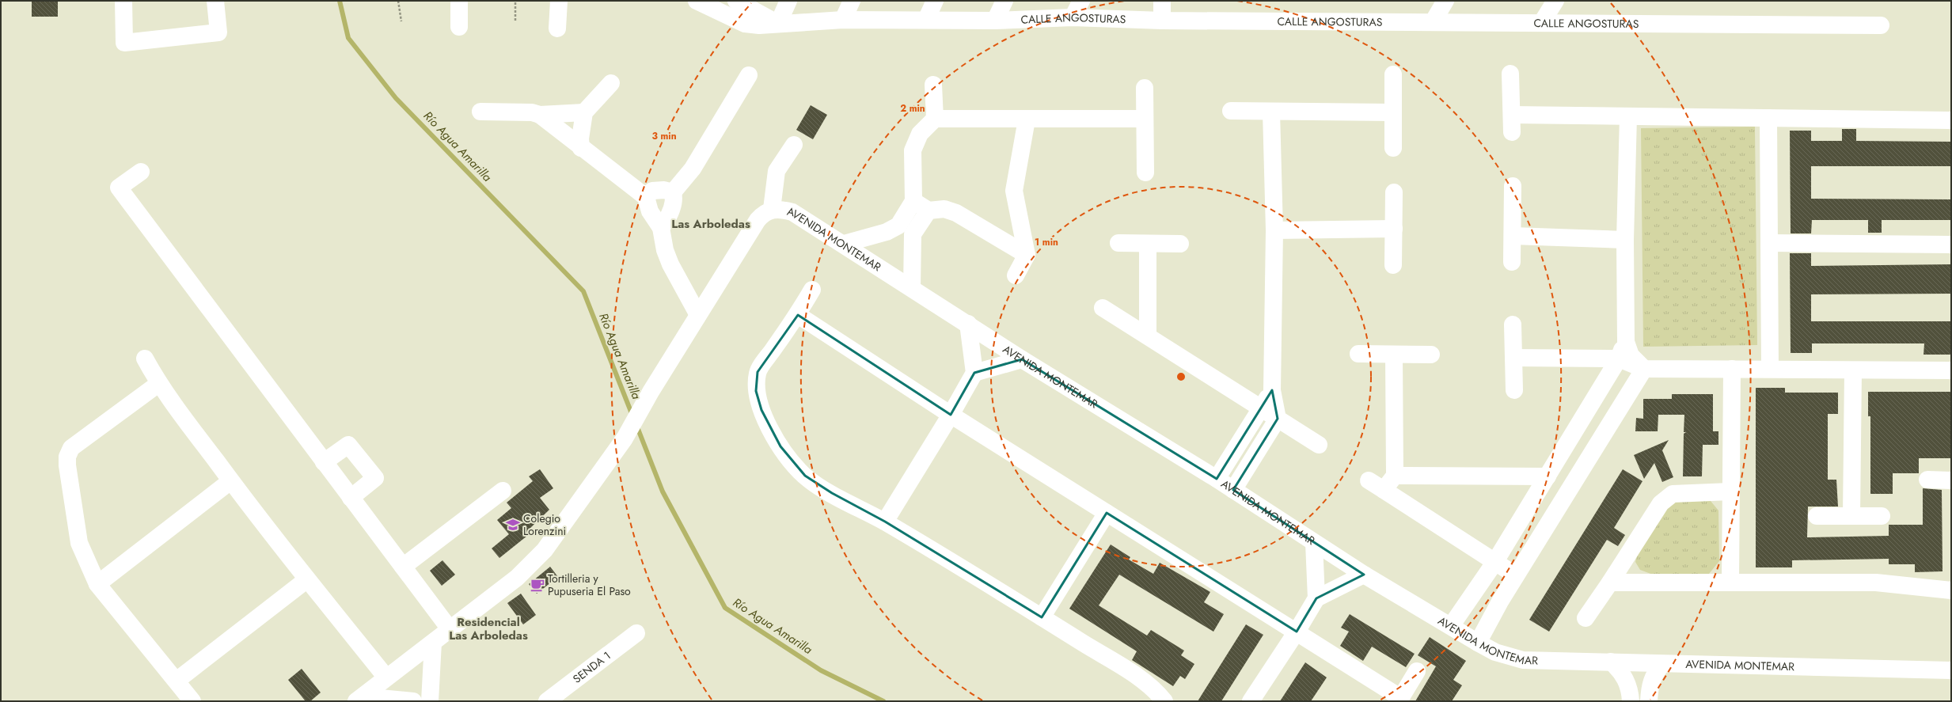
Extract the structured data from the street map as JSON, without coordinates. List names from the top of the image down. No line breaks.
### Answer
{"streets":{"street":["CALLE ANGOSTURAS","AVENIDA MONTEMAR","SENDA 1"]},"districts":["Las Arboledas","Residencial Las Arboledas"],"water":["Río Agua Amarilla"],"places":{"school or university":["Colegio Lorenzini"],"cafe":["Tortilleria y Pupuseria El Paso"]},"rings":["2 min","3 min","1 min"]}
